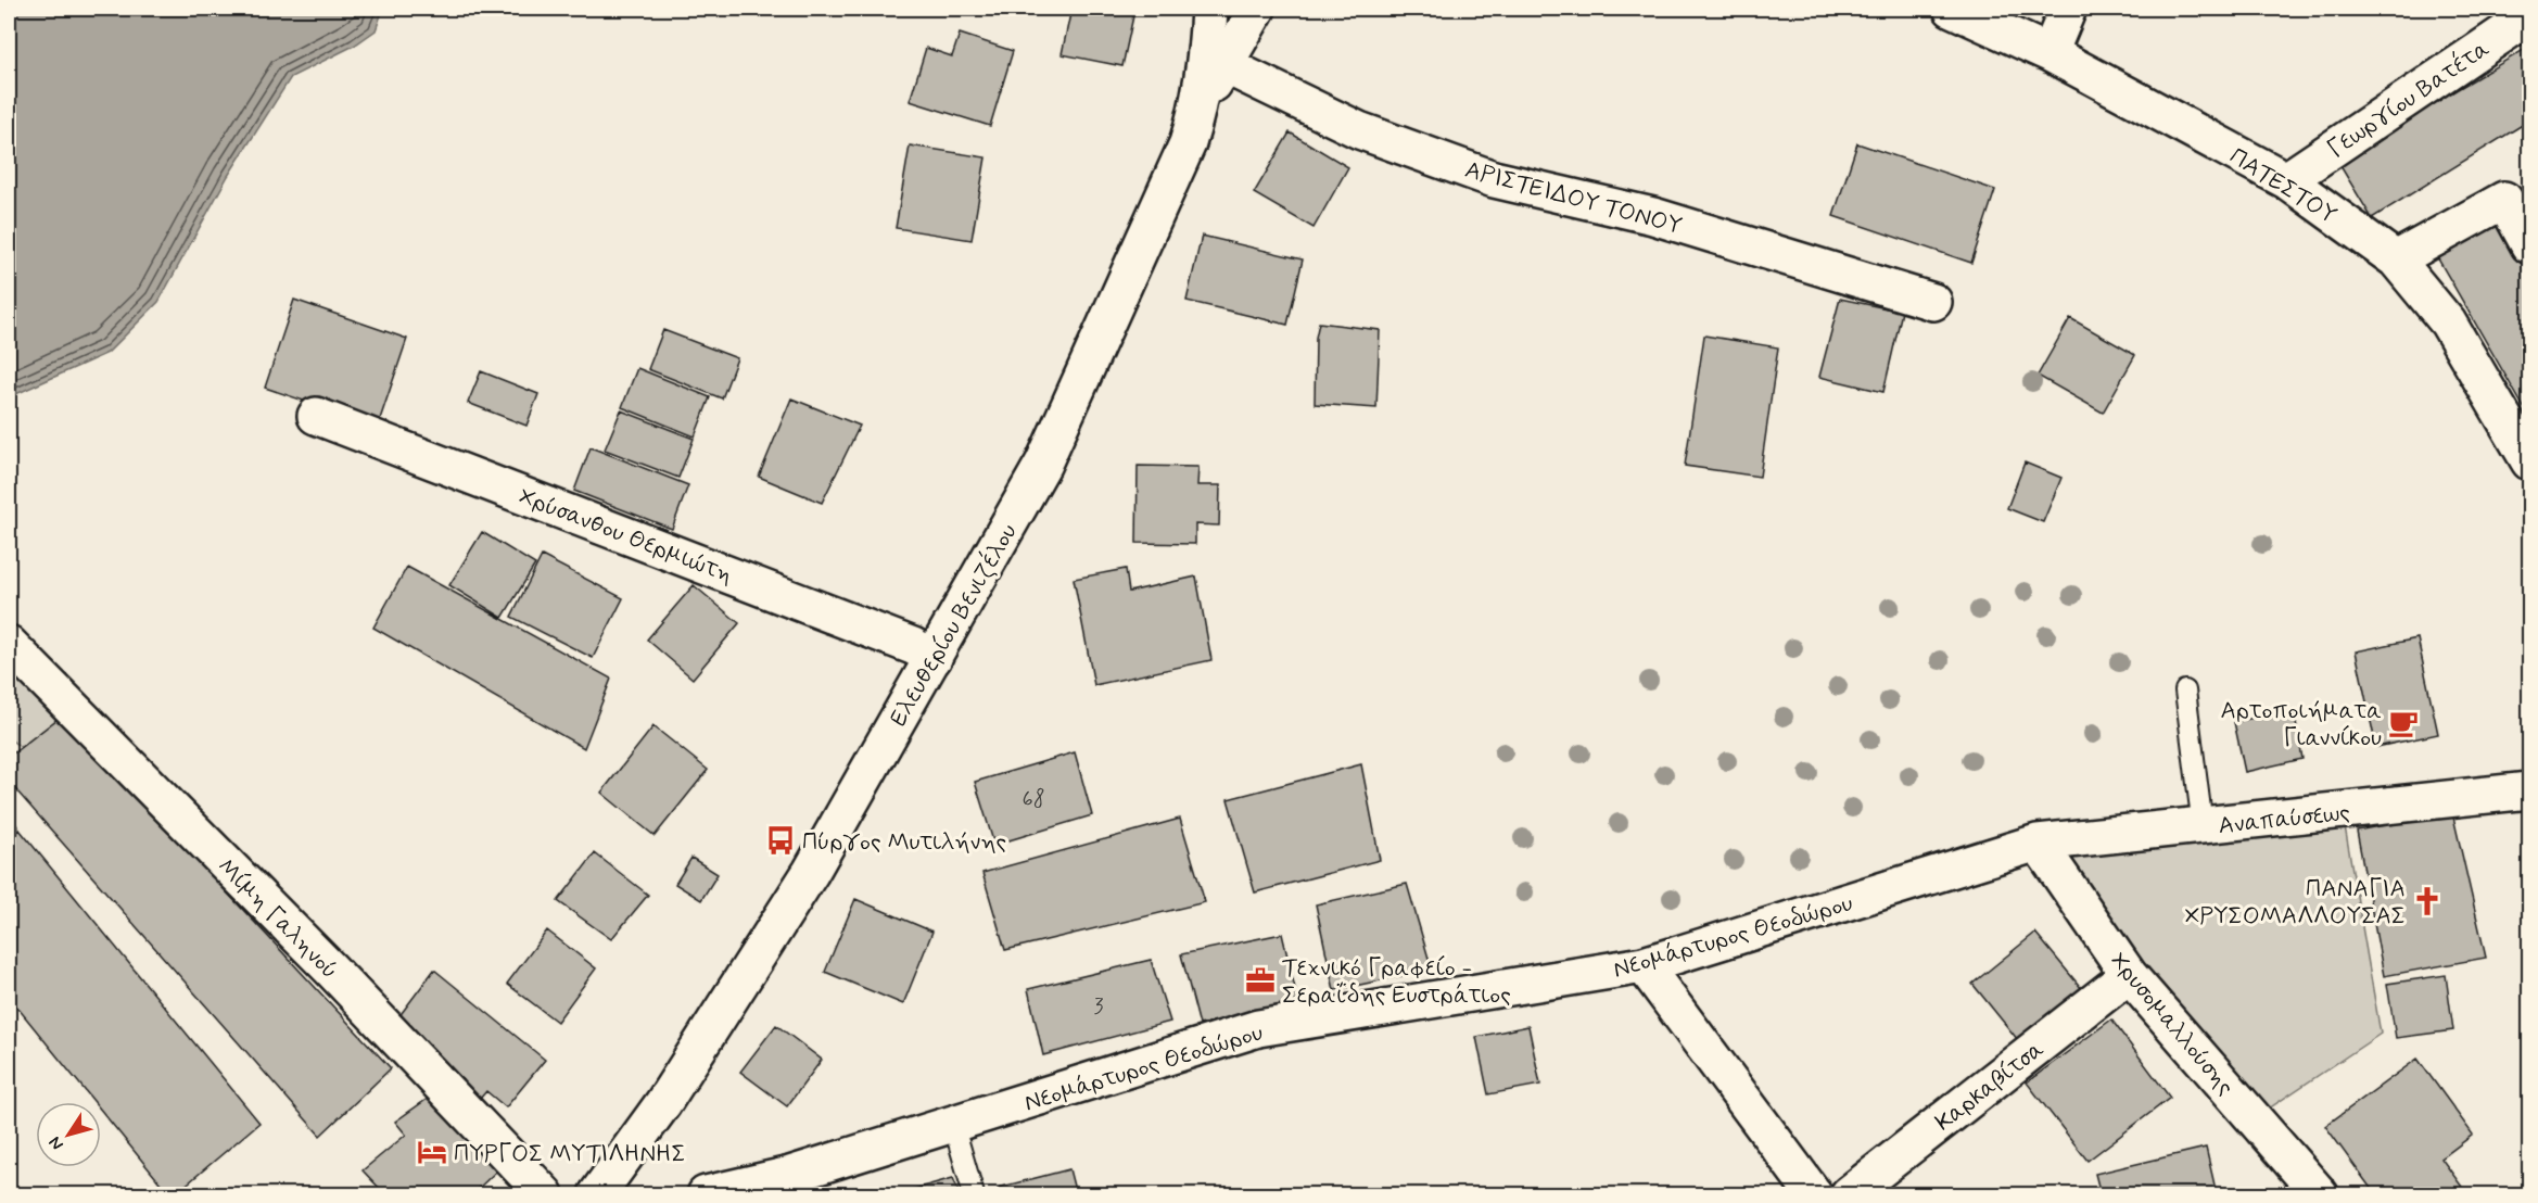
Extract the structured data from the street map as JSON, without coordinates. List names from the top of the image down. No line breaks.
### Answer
{"streets":{"street":["Γεωργίου Βατέτα","ΠΑΤΕΣΤΟΥ","ΑΡΙΣΤΕΙΔΟΥ ΤΟΝΟΥ","Χρύσανθου Θερμιώτη","Ελευθερίου Βενιζέλου","Αναπαύσεως","Μίμη Γαληνού","Νεομάρτυρος Θεοδώρου","Χρυσομαλλούσης","Καρκαβίτσα"]},"crossings":[["Γεωργίου Βατέτα","ΠΑΤΕΣΤΟΥ"],["Χρύσανθου Θερμιώτη","Ελευθερίου Βενιζέλου"],["Αναπαύσεως","Νεομάρτυρος Θεοδώρου"],["Αναπαύσεως","Χρυσομαλλούσης"],["Νεομάρτυρος Θεοδώρου","Χρυσομαλλούσης"],["Χρυσομαλλούσης","Καρκαβίτσα"]],"places":{"cafe":["Αρτοποιήματα Γιαννίκου"],"bus stop":["Πύργος Μυτιλήνης"],"church":["ΠΑΝΑΓΙΑ ΧΡΥΣΟΜΑΛΛΟΥΣΑΣ"],"office":["Τεχνικό Γραφείο - Σεραΐδης Ευστράτιος"],"hotel":["ΠΥΡΓΟΣ ΜΥΤΙΛΗΝΗΣ"]},"house_numbers":["68","3"],"north":"bottom left"}
